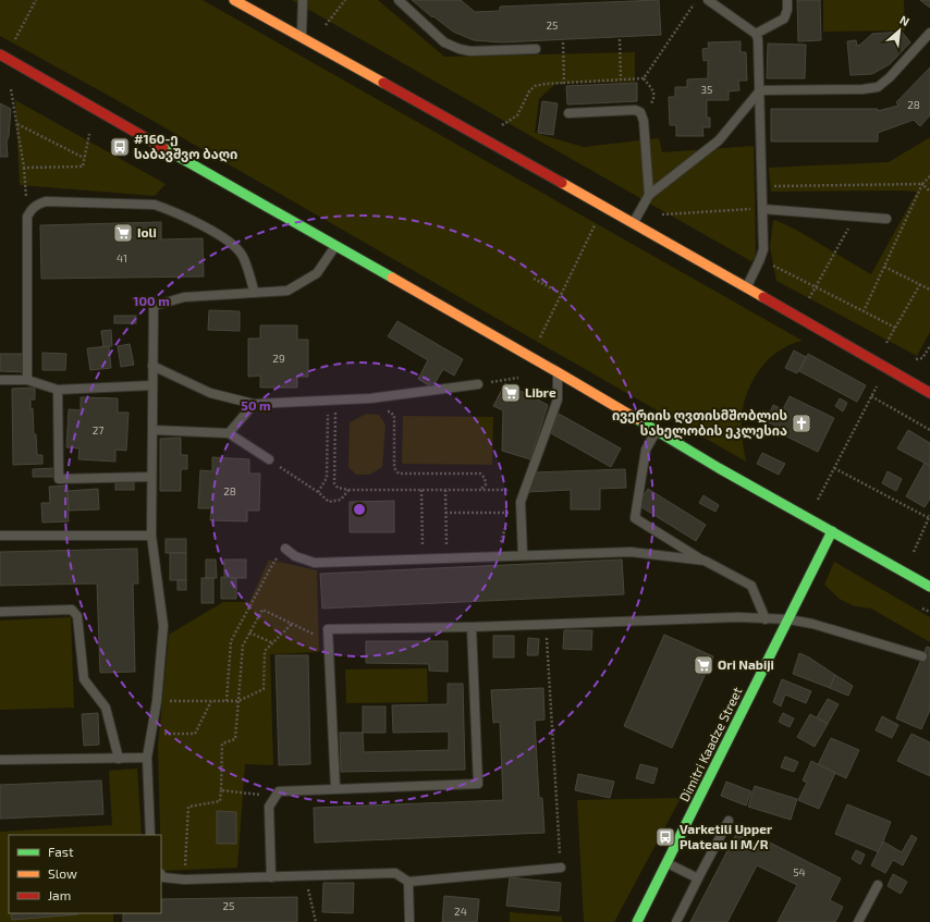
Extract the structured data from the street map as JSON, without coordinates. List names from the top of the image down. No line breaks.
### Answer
{"streets":{"main road":["Dimitri Kaadze Street"]},"places":{"bus stop":["#160-ე საბავშვო ბაღი","Varketili Upper Plateau II M/R"],"supermarket":["Ioli","Libre","Ori Nabiji"],"church":["ივერიის ღვთისმშობლის სახელობის ეკლესია"]},"house_numbers":["25","35","28","41","29","27","28","54","25","24"],"legend":["Fast","Slow","Jam"],"north":"top right","rings":["100 m","50 m"]}
